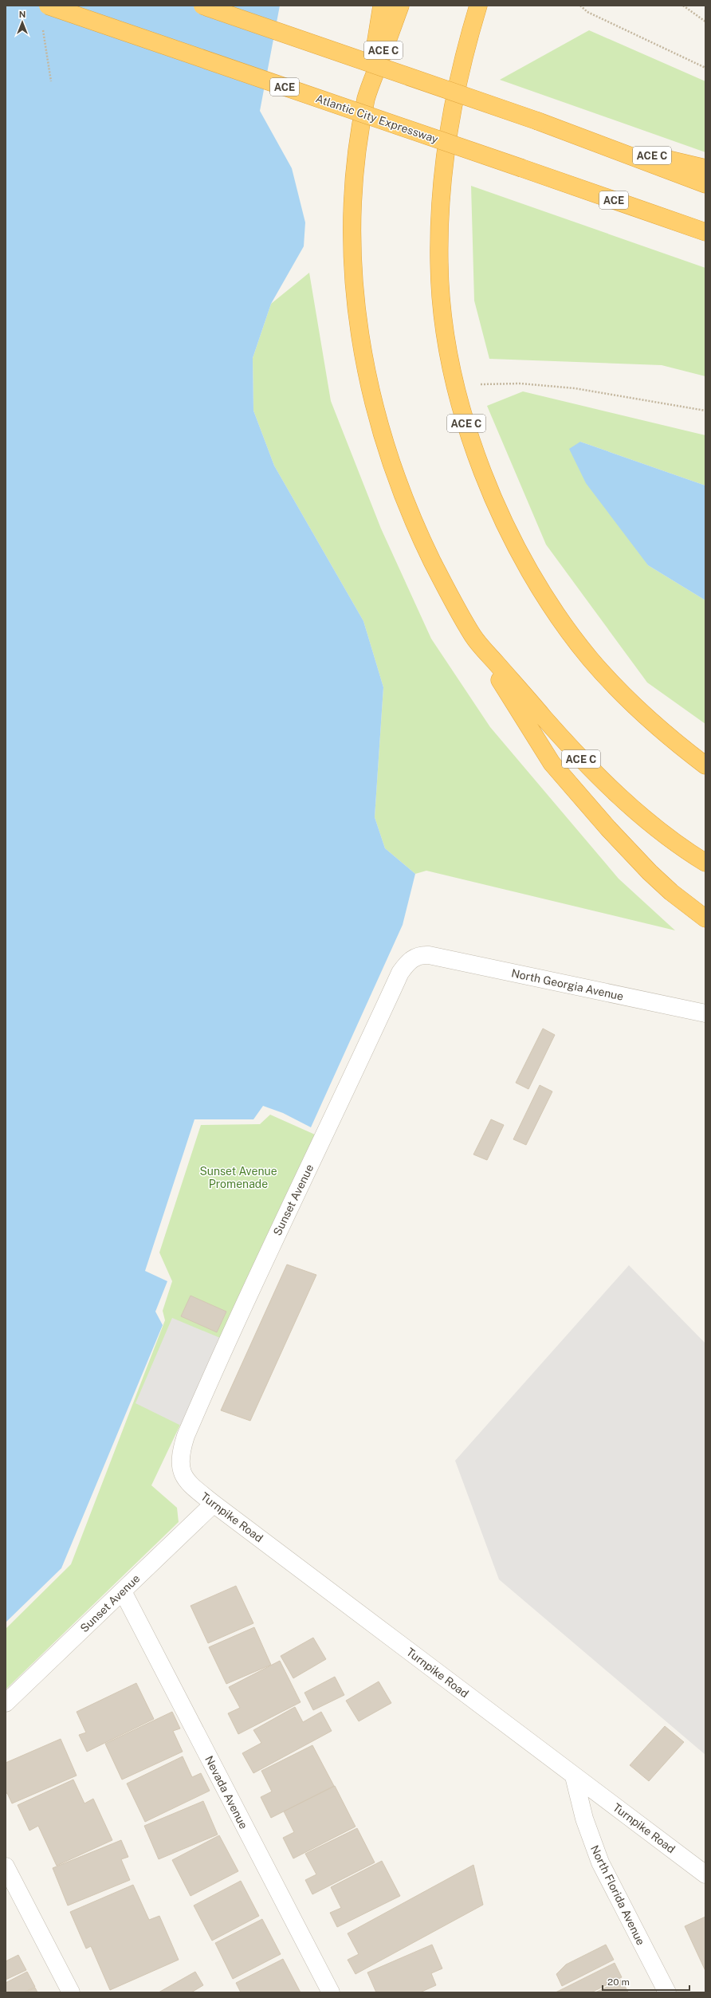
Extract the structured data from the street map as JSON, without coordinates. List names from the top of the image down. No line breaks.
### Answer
{"streets":{"highway":["ACE C","ACE","Atlantic City Expressway"],"street":["North Georgia Avenue","Sunset Avenue","Turnpike Road","Nevada Avenue","North Florida Avenue"]},"crossings":[["North Georgia Avenue","Sunset Avenue"],["Sunset Avenue","Turnpike Road"],["Sunset Avenue","Nevada Avenue"],["Turnpike Road","North Florida Avenue"]],"parks":["Sunset Avenue Promenade"],"scale_bar":"20 m","north":"top"}
